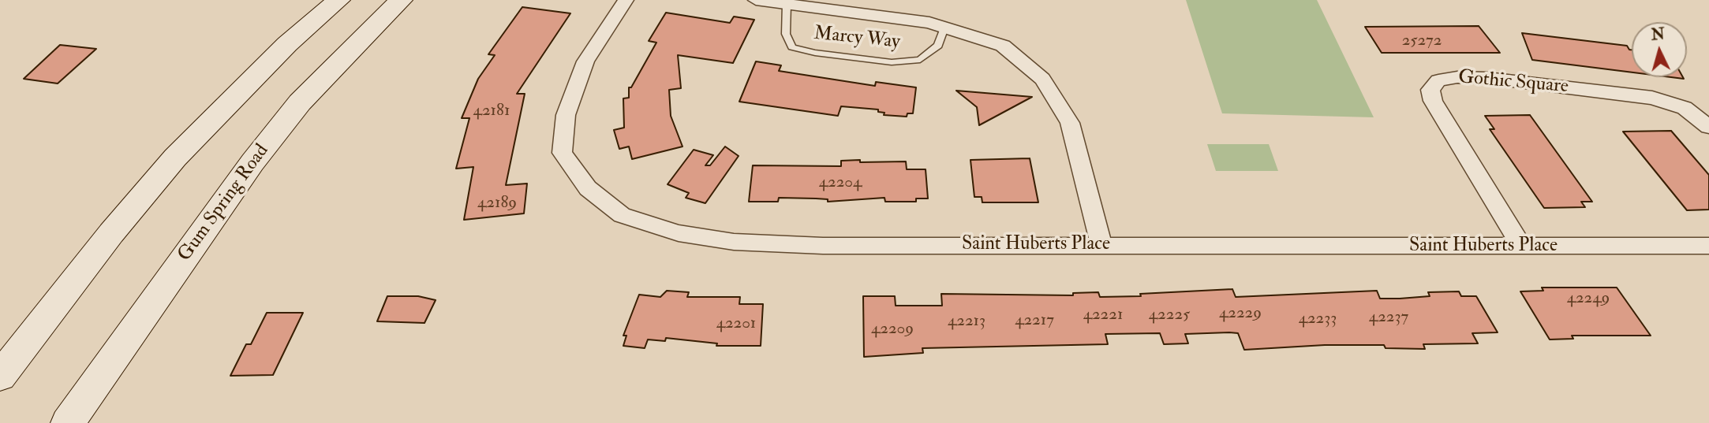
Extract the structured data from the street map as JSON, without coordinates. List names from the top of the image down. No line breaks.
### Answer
{"streets":{"main road":["Gum Spring Road"],"street":["Gothic Square","Saint Huberts Place"],"lane":["Marcy Way"]},"crossings":[["Gothic Square","Saint Huberts Place"]],"house_numbers":["25272","42181","42204","42189","42249","42229","42221","42225","42237","42233","42217","42213","42201","42209"],"north":"top"}
